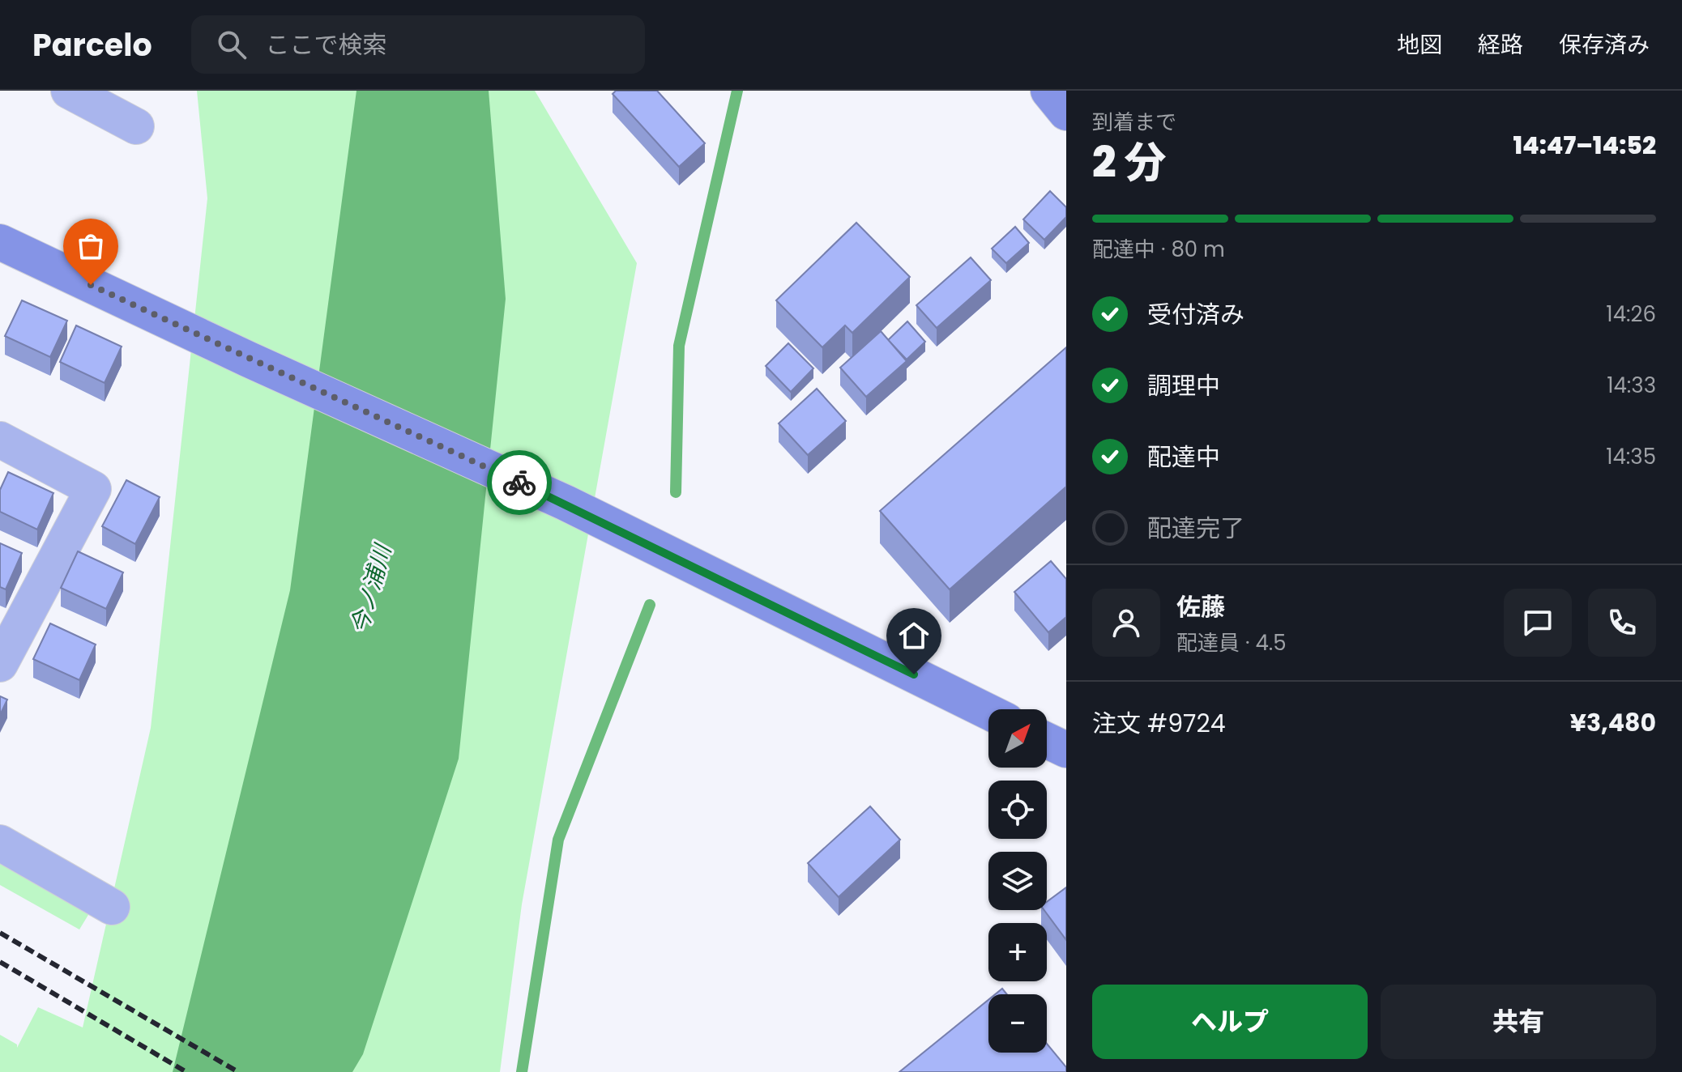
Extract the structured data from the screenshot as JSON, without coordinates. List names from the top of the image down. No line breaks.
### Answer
{"water":["今ノ浦川"],"north":"top right","page":{"header":"Parcelo","search":"ここで検索","nav":["地図","経路","保存済み"],"heading":["2 分","到着まで","14:47–14:52"],"panel":["佐藤","配達員 · 4.5","注文 #9724","¥3,480"],"bar":"配達中 · 80 m","list":[["受付済み","14:26"],["調理中","14:33"],["配達中","14:35"],"配達完了"],"map_buttons":["+","−"],"buttons":["ヘルプ","共有"]}}
